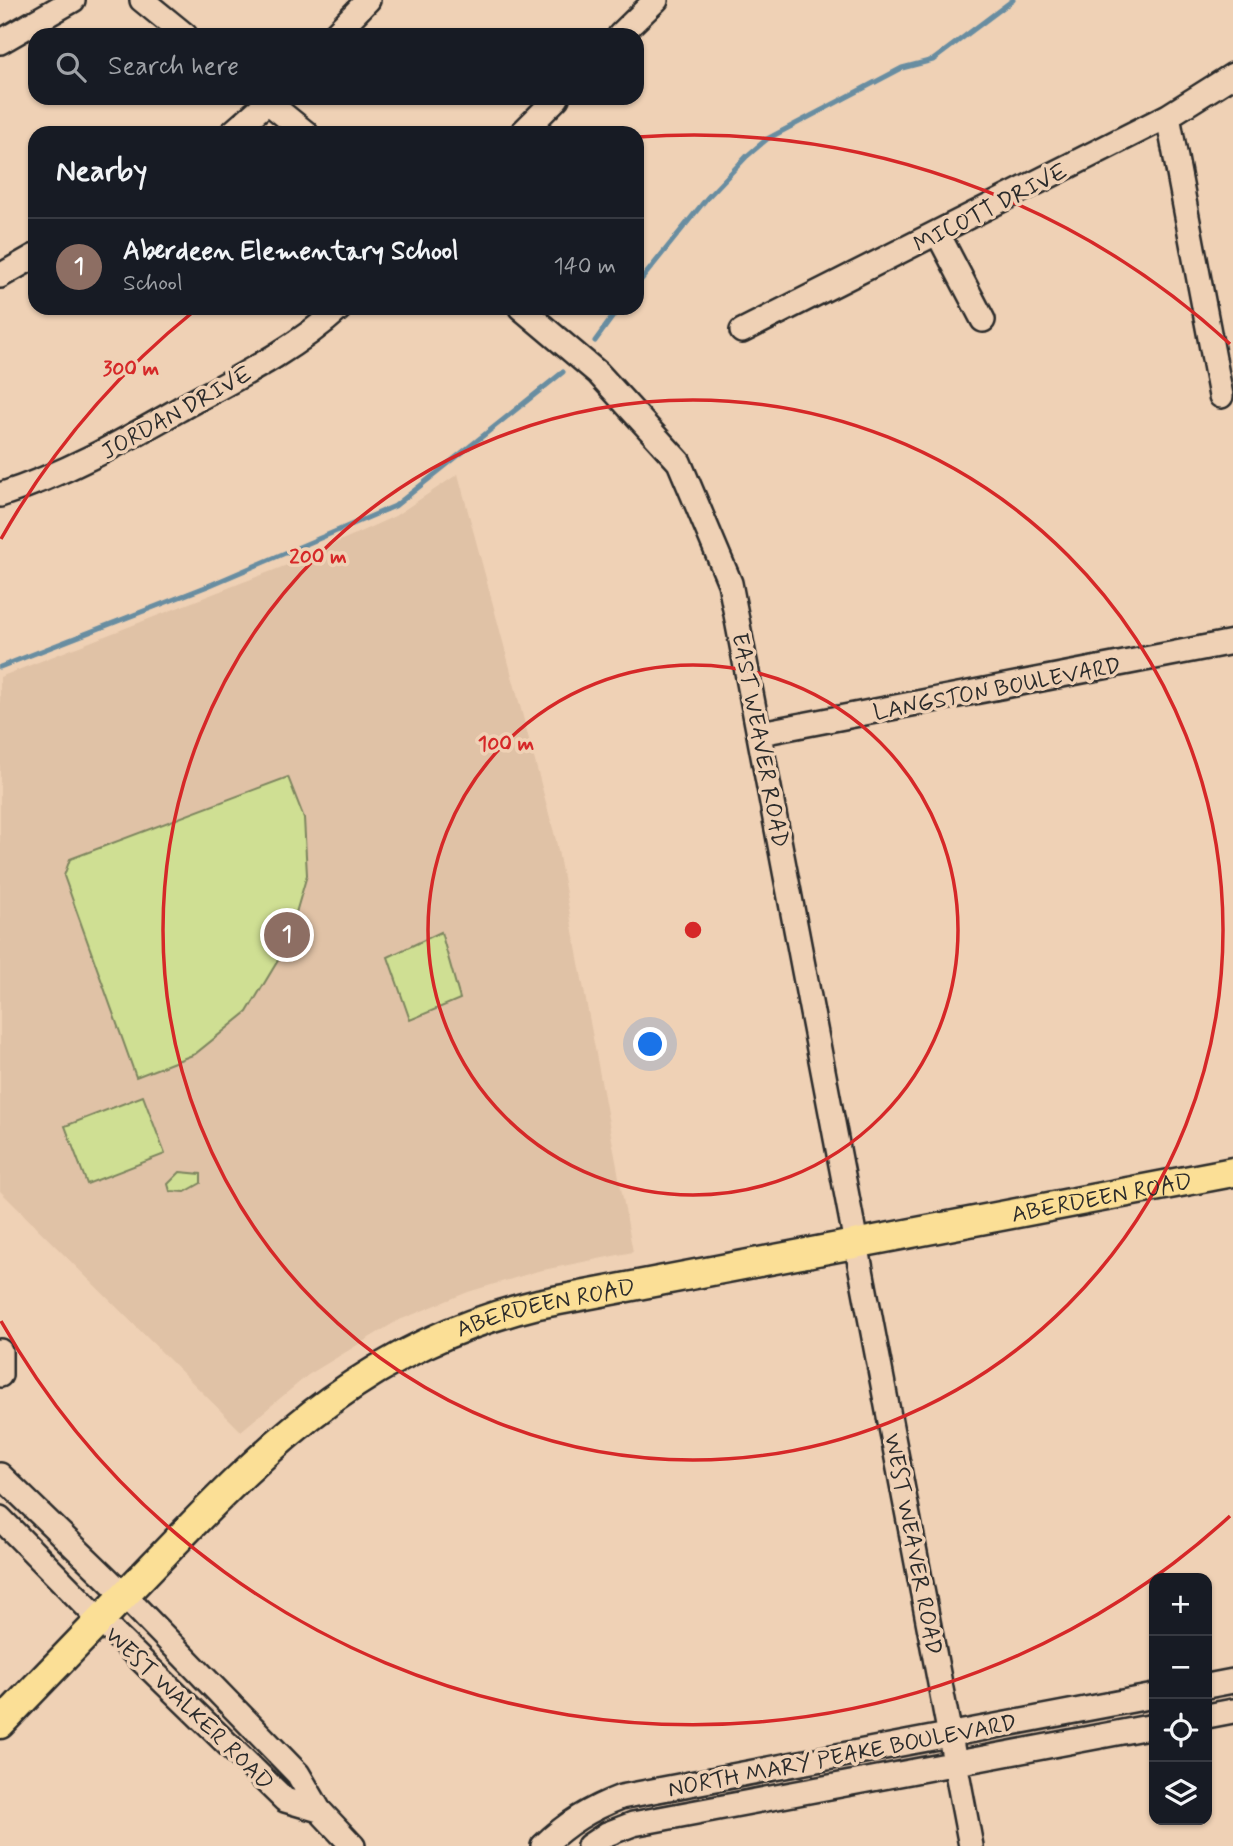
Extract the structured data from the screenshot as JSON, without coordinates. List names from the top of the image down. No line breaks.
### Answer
{"streets":{"main road":["ABERDEEN ROAD"],"street":["MICOTT DRIVE","JORDAN DRIVE","LANGSTON BOULEVARD","EAST WEAVER ROAD","WEST WEAVER ROAD","WEST WALKER ROAD","NORTH MARY PEAKE BOULEVARD"]},"crossings":[["LANGSTON BOULEVARD","EAST WEAVER ROAD"],["EAST WEAVER ROAD","ABERDEEN ROAD"],["EAST WEAVER ROAD","WEST WEAVER ROAD"],["ABERDEEN ROAD","WEST WEAVER ROAD"],["ABERDEEN ROAD","WEST WALKER ROAD"],["WEST WEAVER ROAD","NORTH MARY PEAKE BOULEVARD"]],"page":{"search":"Search here","heading":"Nearby","list":[{"mark":"1","name":"Aberdeen Elementary School","note":"School","value":"140 m"}],"pins":"1","map_buttons":["+","−"]},"rings":["300 m","200 m","100 m"]}
